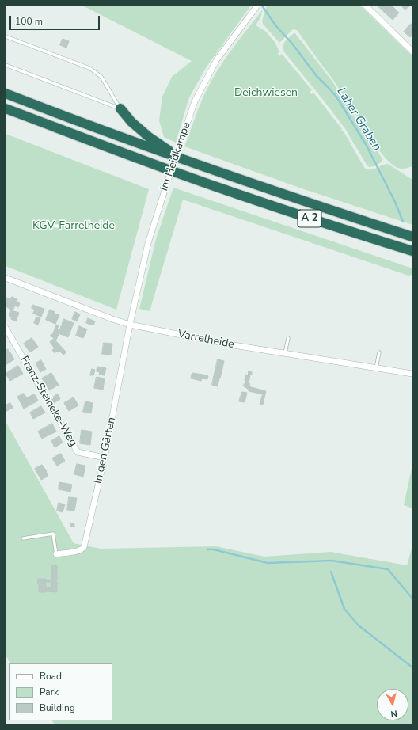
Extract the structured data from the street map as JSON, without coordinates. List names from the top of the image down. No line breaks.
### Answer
{"streets":{"highway":["A 2"],"street":["Im Heidkampe","Varrelheide","Franz-Steineke-Weg","In den Gärten"]},"crossings":[["Im Heidkampe","Varrelheide"],["Im Heidkampe","In den Gärten"],["Varrelheide","In den Gärten"],["Franz-Steineke-Weg","In den Gärten"]],"water":["Laher Graben"],"parks":["Deichwiesen","KGV-Farrelheide"],"legend":["Road","Park","Building"],"scale_bar":"100 m","north":"bottom"}
